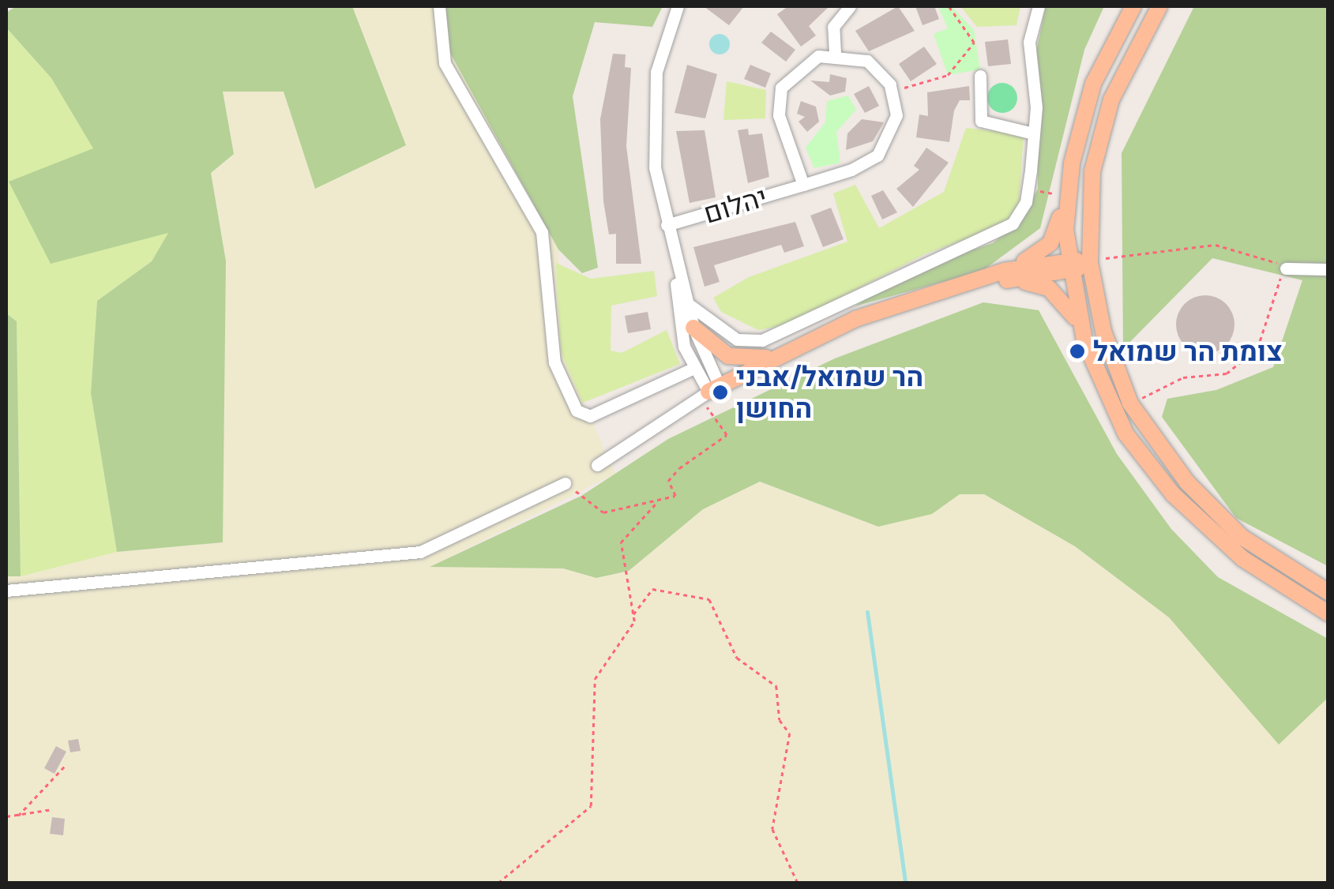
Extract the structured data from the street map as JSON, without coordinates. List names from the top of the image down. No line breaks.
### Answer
{"streets":{"street":["יהלום"]},"places":["צומת הר שמואל","הר שמואל/אבני החושן"]}
